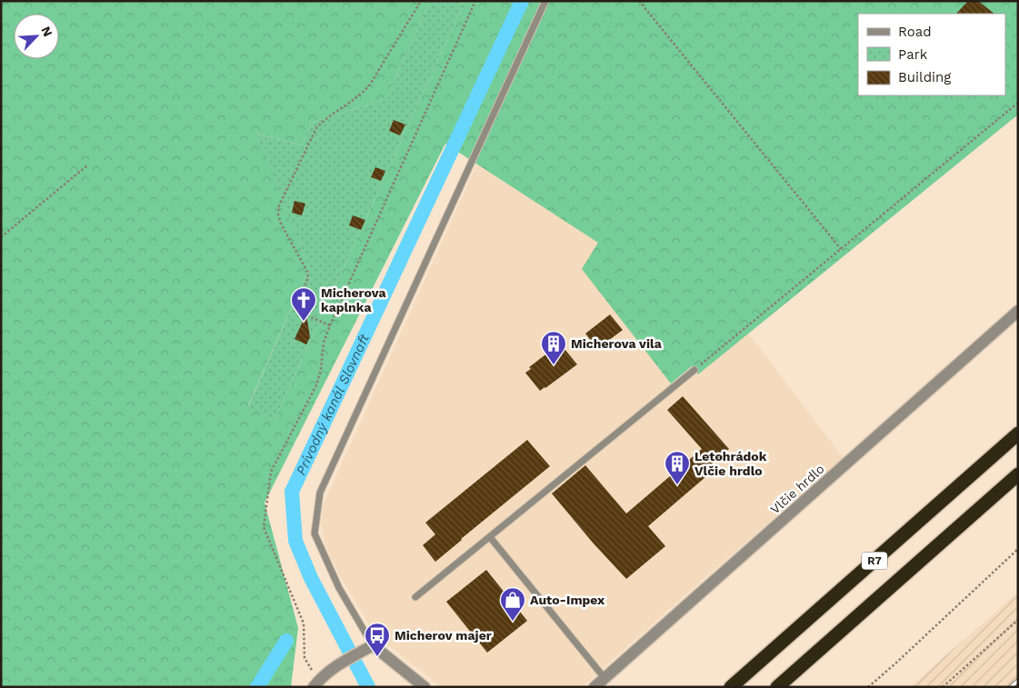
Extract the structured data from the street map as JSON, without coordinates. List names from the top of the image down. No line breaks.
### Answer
{"streets":{"highway":["R7"],"street":["Vlčie hrdlo"]},"water":["Prívodný kanál Slovnaft"],"places":{"church":["Micherova kaplnka"],"building":["Micherova vila","Letohrádok Vlčie hrdlo"],"shop":["Auto-Impex"],"bus stop":["Micherov majer"]},"legend":["Road","Park","Building"],"north":"top right"}
